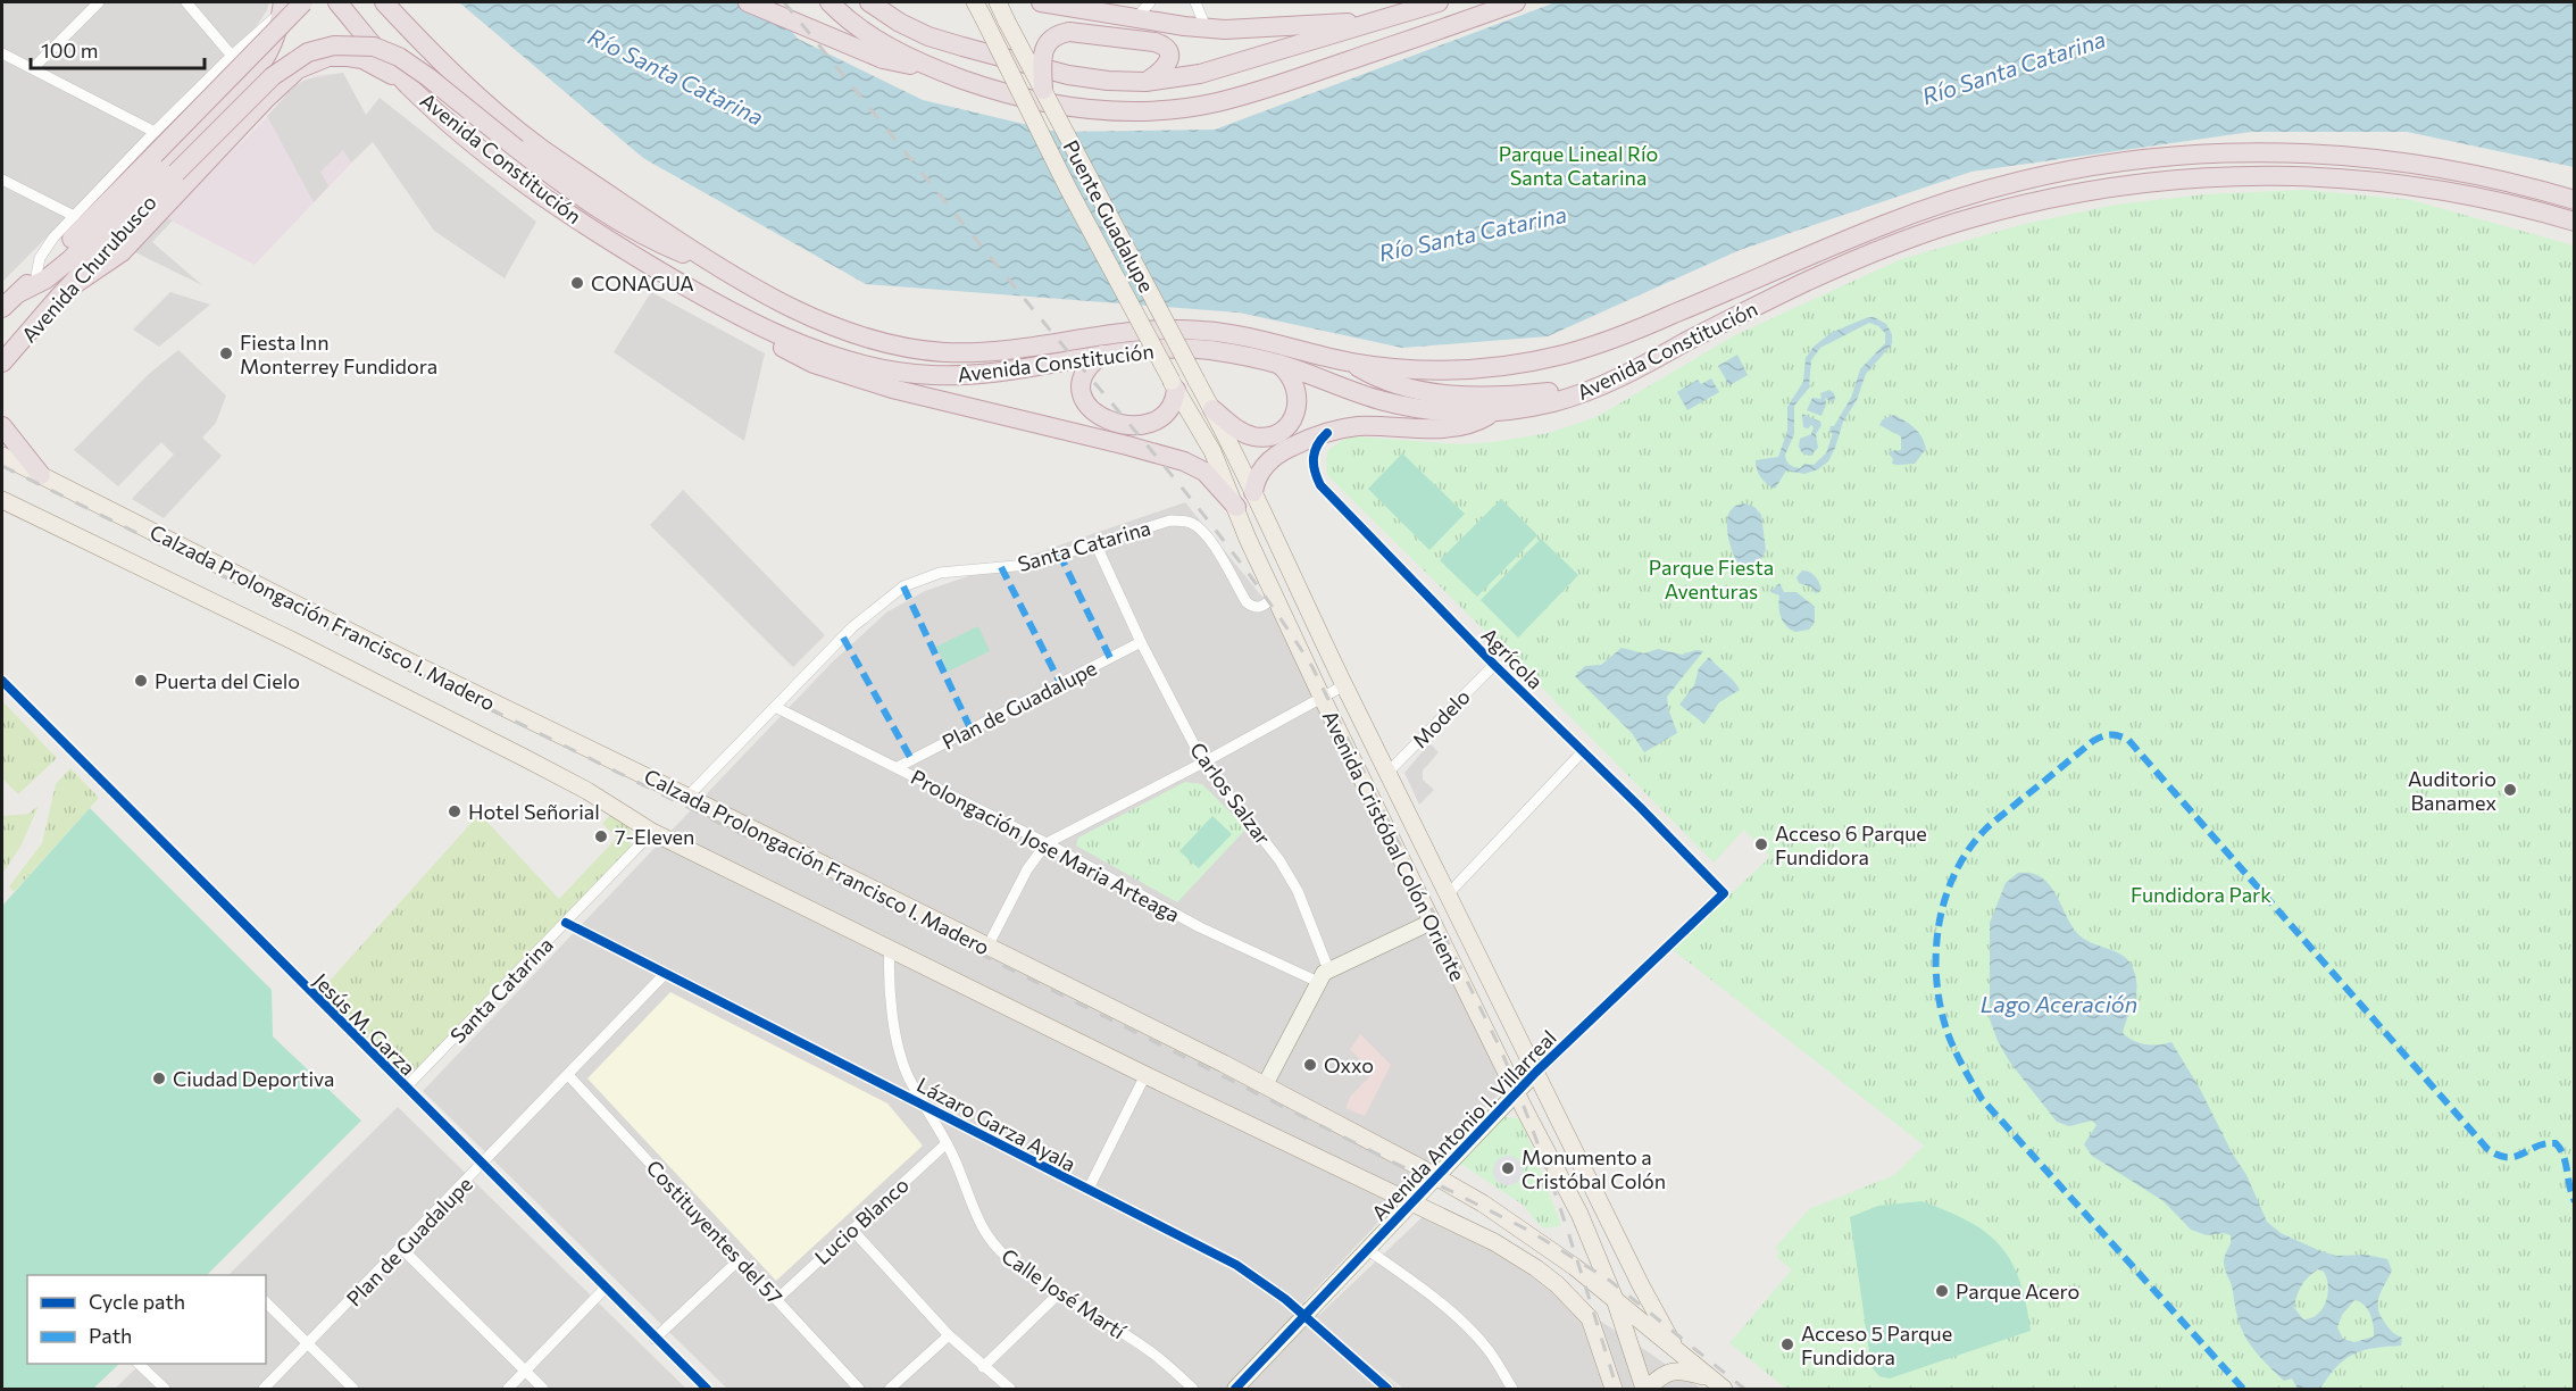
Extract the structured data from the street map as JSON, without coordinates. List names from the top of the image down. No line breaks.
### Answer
{"streets":{"highway":["Avenida Constitución","Avenida Churubusco"],"main road":["Puente Guadalupe","Calzada Prolongación Francisco I. Madero","Avenida Cristóbal Colón Oriente"],"street":["Santa Catarina","Agrícola","Plan de Guadalupe","Modelo","Carlos Salzar","Prolongación Jose Maria Arteaga","Jesús M. Garza","Lázaro Garza Ayala","Avenida Antonio I. Villarreal","Lucio Blanco","Costituyentes del 57","Calle José Martí"]},"crossings":[["Avenida Constitución","Avenida Churubusco"],["Puente Guadalupe","Avenida Cristóbal Colón Oriente"],["Santa Catarina","Calzada Prolongación Francisco I. Madero"],["Santa Catarina","Carlos Salzar"],["Santa Catarina","Prolongación Jose Maria Arteaga"],["Santa Catarina","Avenida Cristóbal Colón Oriente"],["Santa Catarina","Jesús M. Garza"],["Santa Catarina","Lázaro Garza Ayala"],["Calzada Prolongación Francisco I. Madero","Avenida Cristóbal Colón Oriente"],["Calzada Prolongación Francisco I. Madero","Avenida Antonio I. Villarreal"],["Calzada Prolongación Francisco I. Madero","Calle José Martí"],["Agrícola","Modelo"],["Agrícola","Avenida Antonio I. Villarreal"],["Plan de Guadalupe","Carlos Salzar"],["Plan de Guadalupe","Prolongación Jose Maria Arteaga"],["Plan de Guadalupe","Jesús M. Garza"],["Plan de Guadalupe","Lázaro Garza Ayala"],["Plan de Guadalupe","Costituyentes del 57"],["Modelo","Avenida Cristóbal Colón Oriente"],["Avenida Cristóbal Colón Oriente","Avenida Antonio I. Villarreal"],["Lázaro Garza Ayala","Avenida Antonio I. Villarreal"],["Lázaro Garza Ayala","Calle José Martí"],["Lucio Blanco","Costituyentes del 57"],["Lucio Blanco","Calle José Martí"]],"water":["Río Santa Catarina","Lago Aceración"],"parks":["Parque Lineal Río Santa Catarina","Parque Fiesta Aventuras","Fundidora Park"],"places":["CONAGUA","Fiesta Inn Monterrey Fundidora","Puerta del Cielo","Auditorio Banamex","Hotel Señorial","7-Eleven","Acceso 6 Parque Fundidora","Oxxo","Ciudad Deportiva","Monumento a Cristóbal Colón","Parque Acero","Acceso 5 Parque Fundidora"],"legend":["Cycle path","Path"],"scale_bar":"100 m"}
